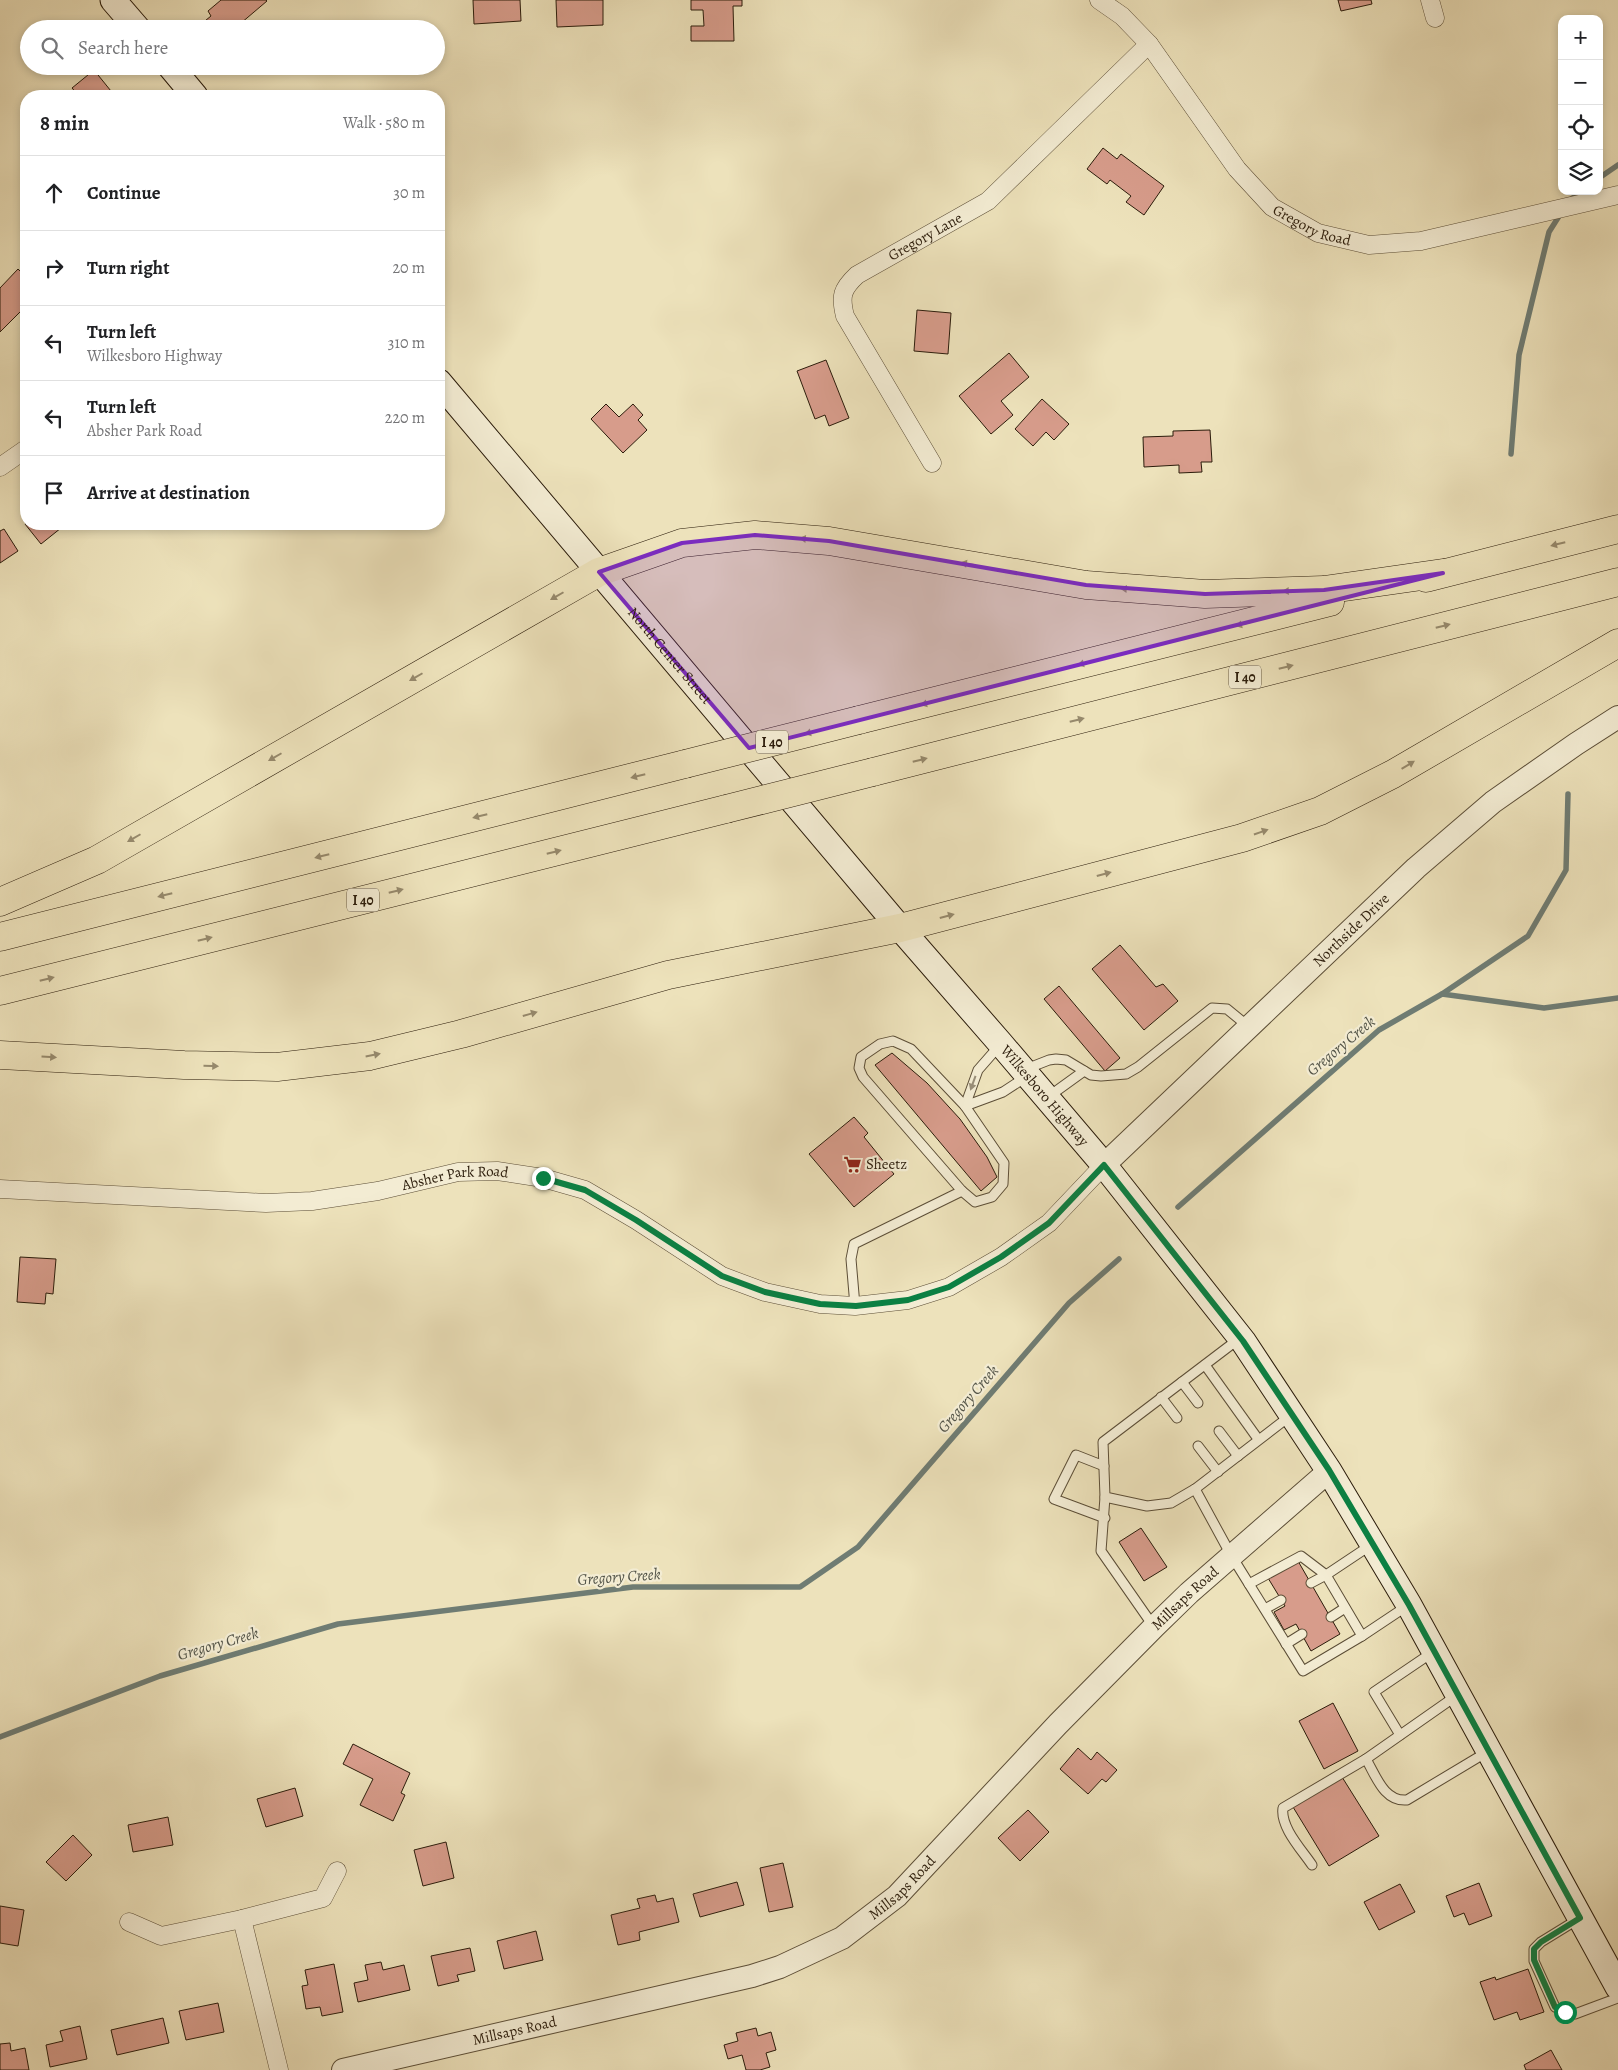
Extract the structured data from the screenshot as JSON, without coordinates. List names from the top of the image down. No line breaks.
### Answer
{"streets":{"highway":["I 40"],"main road":["North Center Street","Wilkesboro Highway"],"street":["Gregory Road","Gregory Lane","Northside Drive","Absher Park Road","Millsaps Road"]},"crossings":[["Gregory Road","Gregory Lane"],["North Center Street","Wilkesboro Highway"],["Northside Drive","Wilkesboro Highway"],["Northside Drive","Absher Park Road"],["Wilkesboro Highway","Absher Park Road"],["Wilkesboro Highway","Millsaps Road"]],"water":["Gregory Creek"],"places":{"supermarket":["Sheetz"]},"page":{"map_buttons":["+","−"],"search":"Search here","heading":["8 min","Walk · 580 m"],"list":[["Continue","30 m"],["Turn right","20 m"],["Turn left","Wilkesboro Highway","310 m"],["Turn left","Absher Park Road","220 m"],"Arrive at destination"]}}
